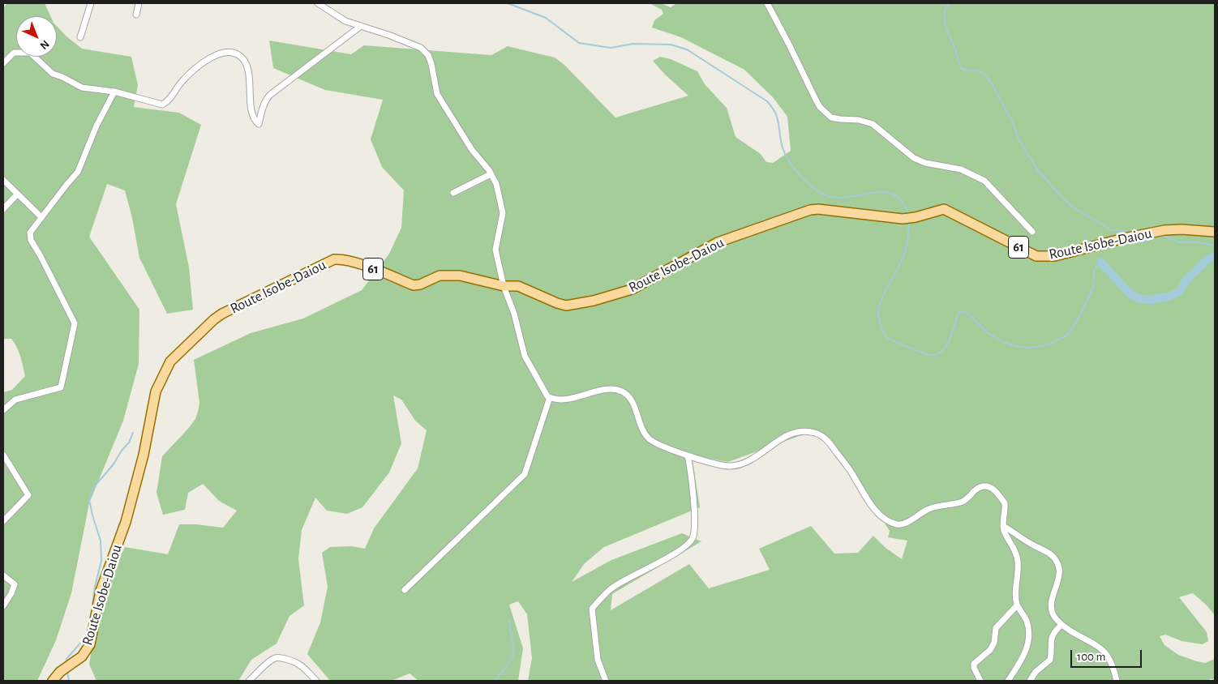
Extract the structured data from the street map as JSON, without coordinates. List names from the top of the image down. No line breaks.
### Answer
{"streets":{"main road":["Route Isobe-Daiou","61"]},"scale_bar":"100 m","north":"bottom right"}
